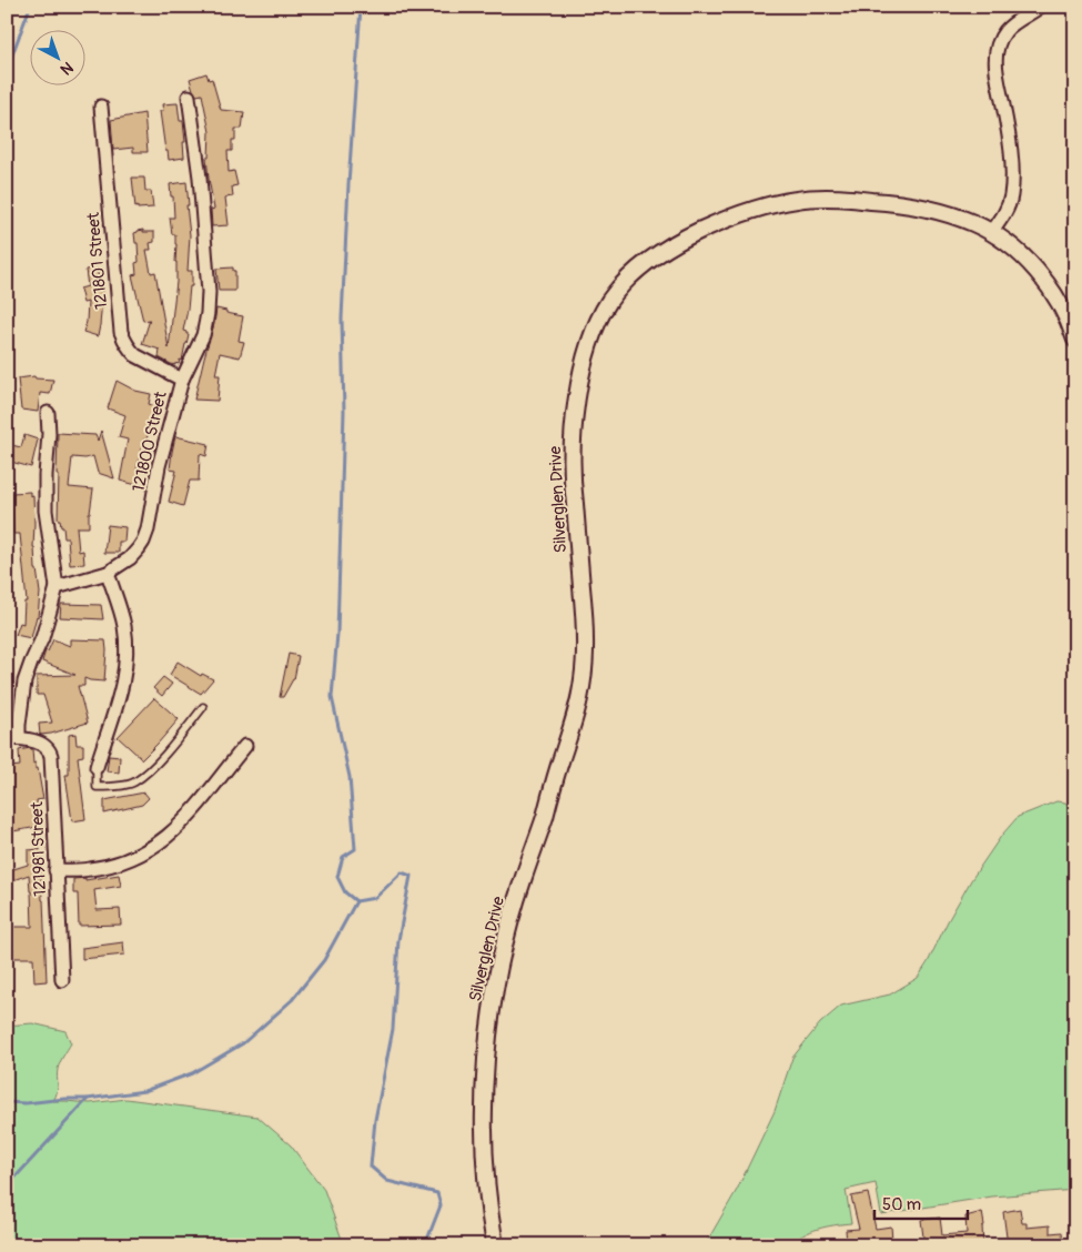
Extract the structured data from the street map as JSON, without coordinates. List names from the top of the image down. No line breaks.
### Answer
{"streets":{"street":["121801 Street","121800 Street","Silverglen Drive","121981 Street"]},"crossings":[["121801 Street","121800 Street"]],"scale_bar":"50 m","north":"bottom right"}
